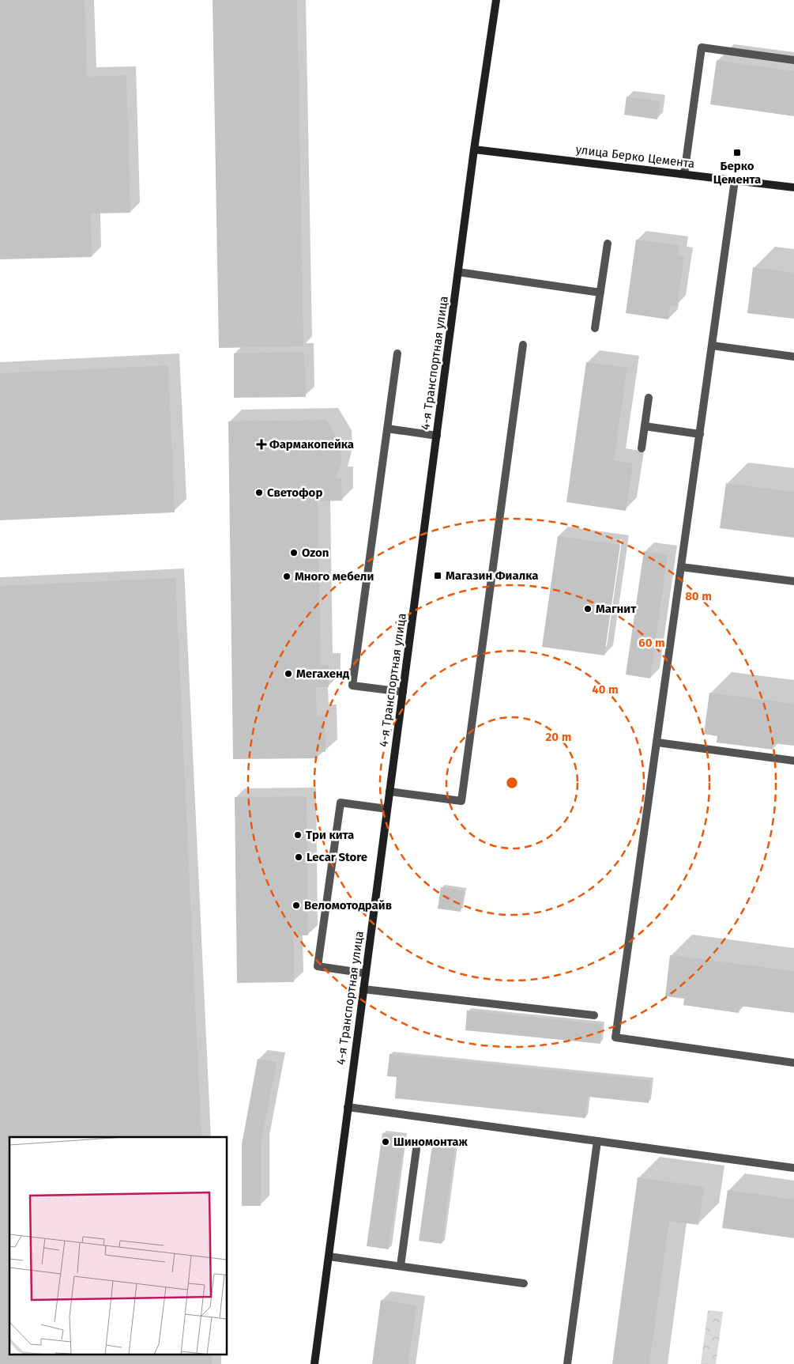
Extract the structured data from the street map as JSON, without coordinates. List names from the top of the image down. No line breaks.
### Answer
{"streets":{"main road":["улица Берко Цемента","4-я Транспортная улица"]},"crossings":[["улица Берко Цемента","4-я Транспортная улица"]],"places":{"transit":["Берко Цемента","Магазин Фиалка"],"health":["Фармакопейка"],"other":["Светофор","Ozon","Много мебели","Магнит","Мегахенд","Три кита","Lecar Store","Веломотодрайв","Шиномонтаж"]},"rings":["80 m","60 m","40 m","20 m"]}
